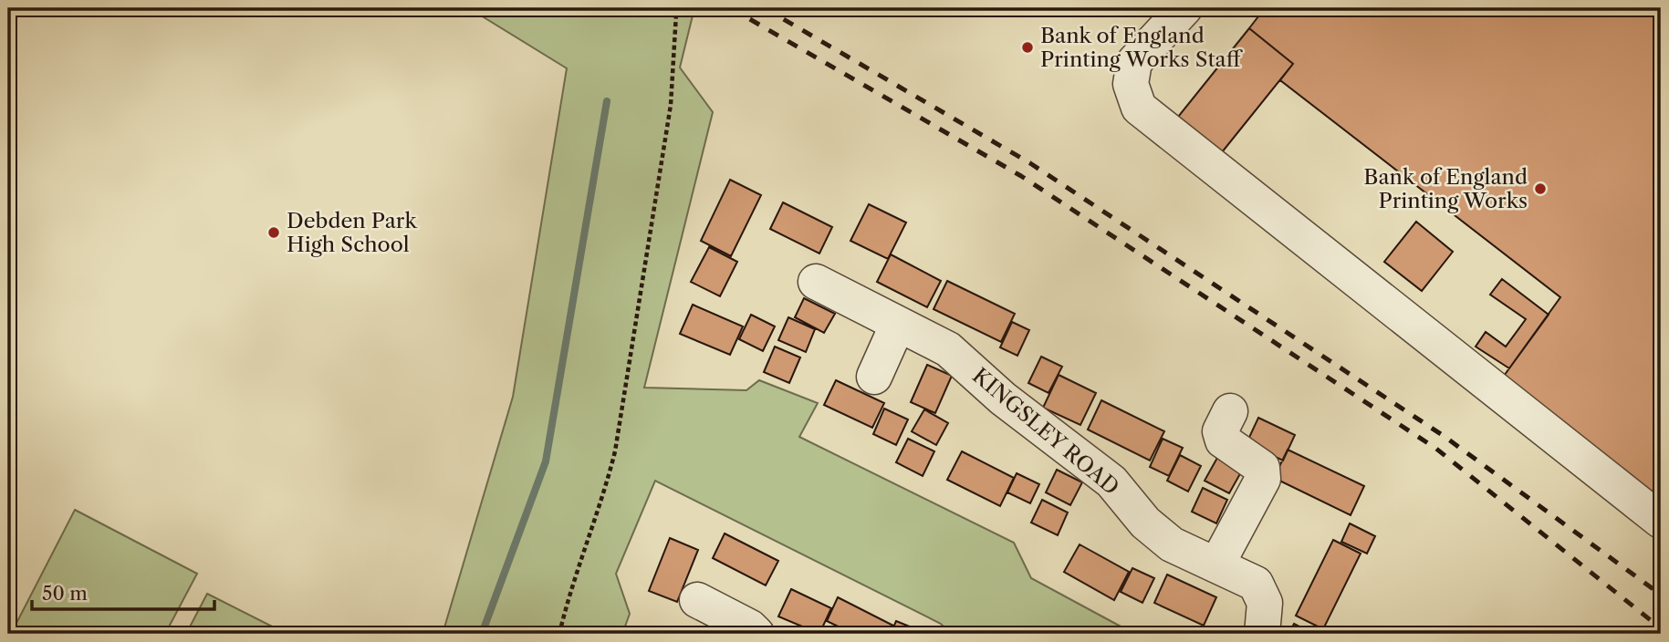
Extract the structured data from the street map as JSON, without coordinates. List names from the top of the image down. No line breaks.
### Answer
{"streets":{"street":["KINGSLEY ROAD"]},"places":["Bank of England Printing Works Staff","Bank of England Printing Works","Debden Park High School"],"scale_bar":"50 m"}
